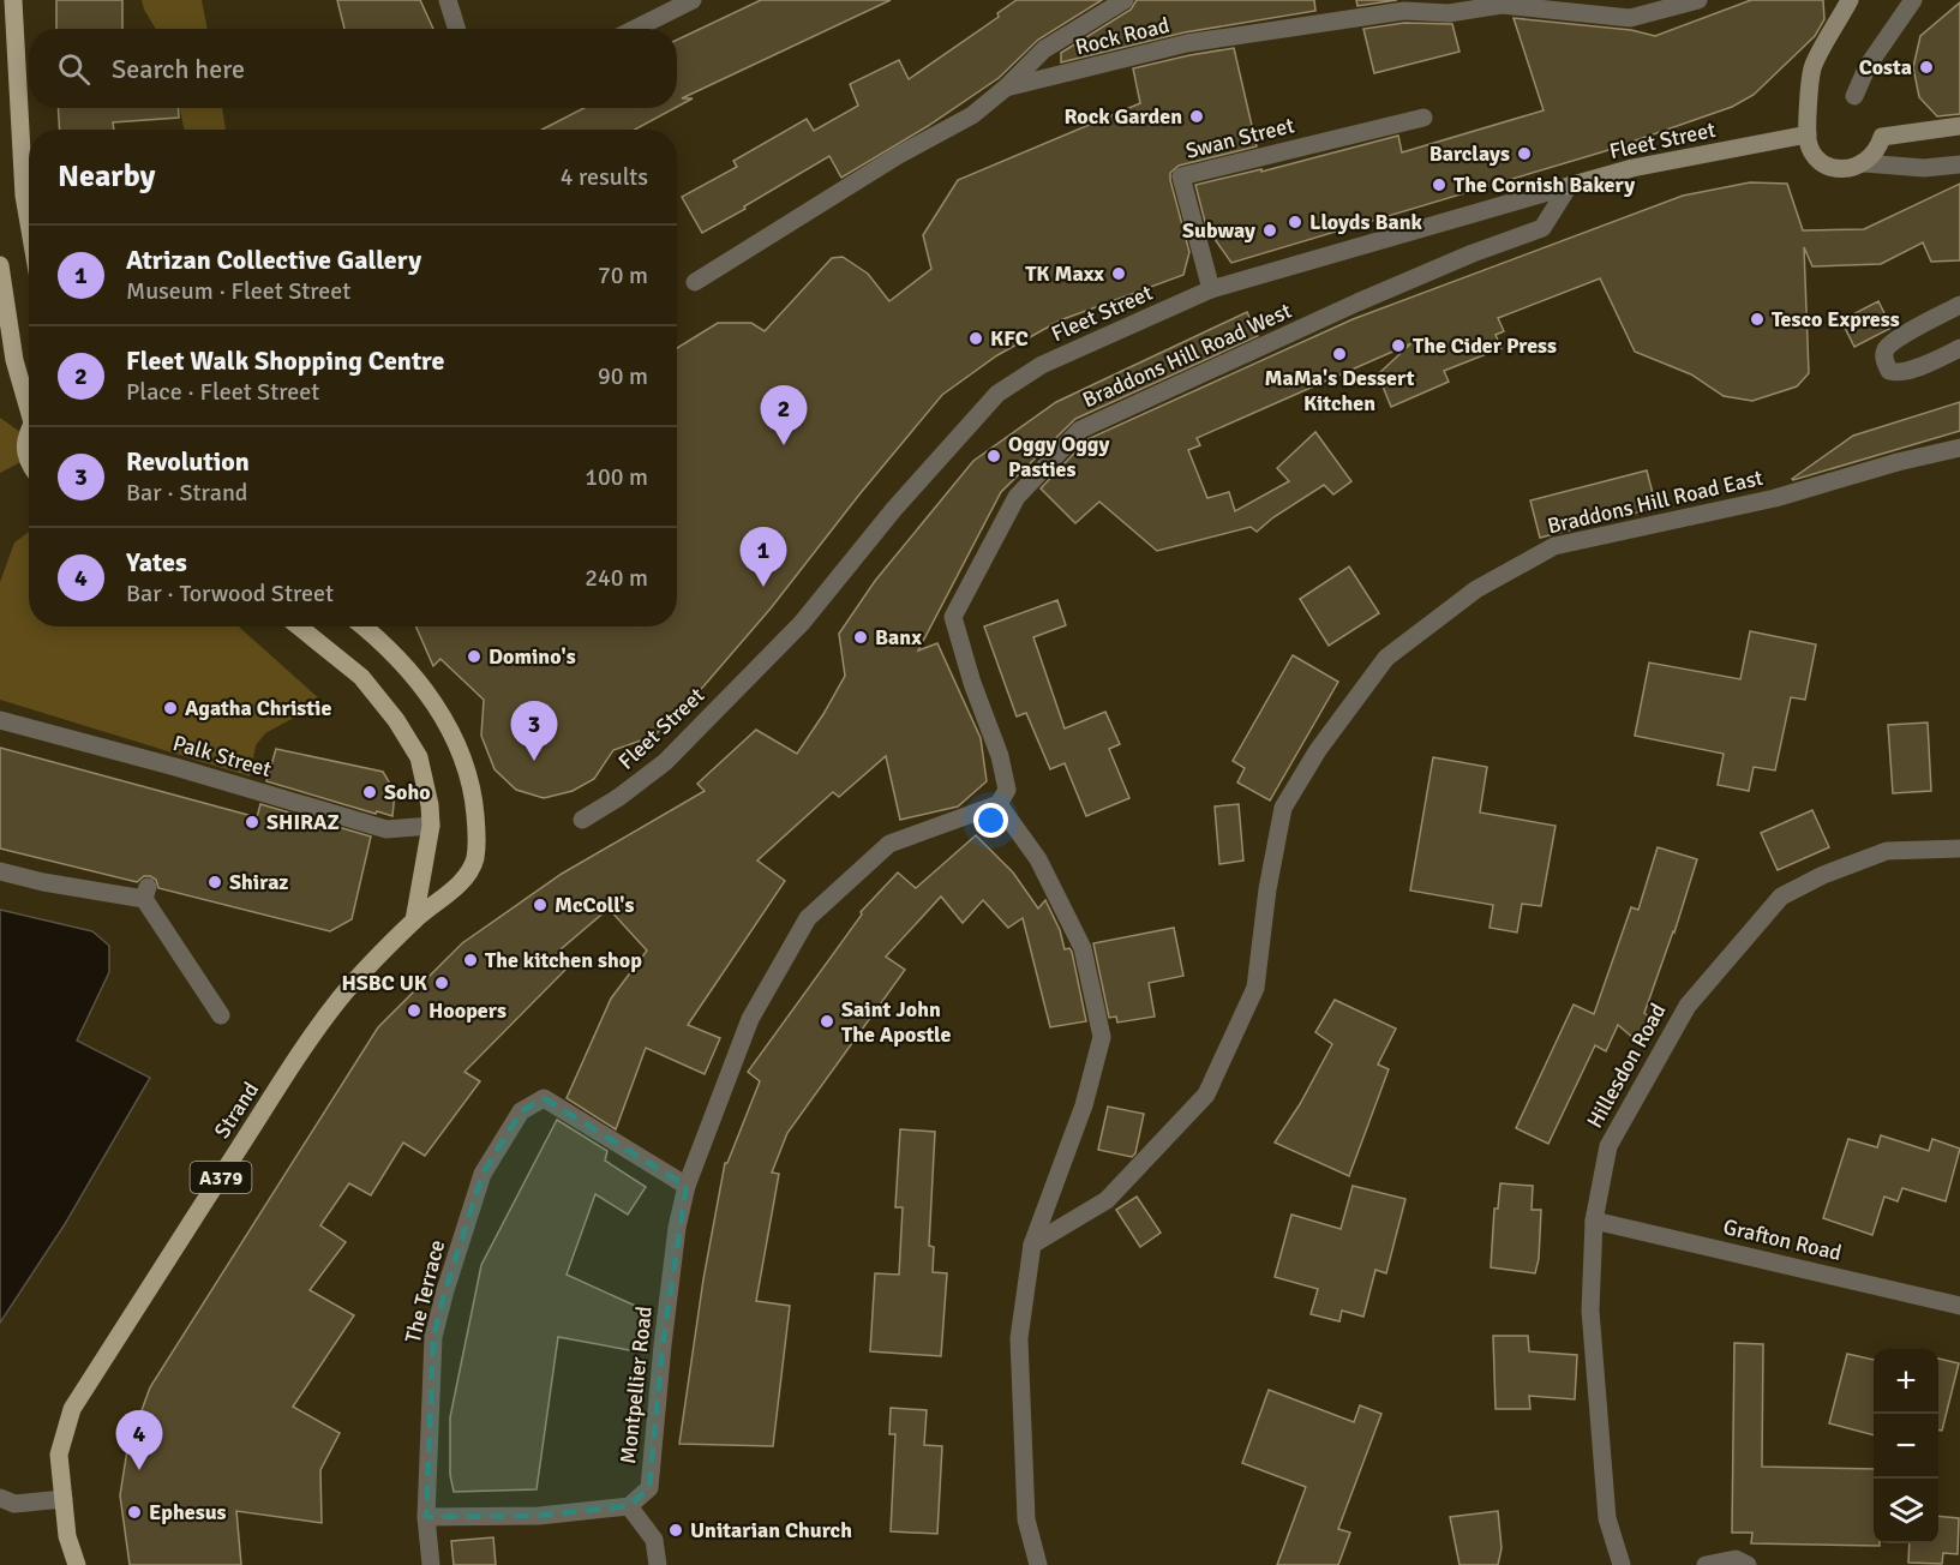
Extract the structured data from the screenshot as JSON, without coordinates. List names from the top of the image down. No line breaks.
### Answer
{"streets":{"main road":["Strand","A379"],"street":["Rock Road","Swan Street","Fleet Street","Braddons Hill Road West","Braddons Hill Road East","Palk Street","Hillesdon Road","Grafton Road","The Terrace","Montpellier Road"]},"crossings":[["Swan Street","Fleet Street"],["Fleet Street","Braddons Hill Road West"],["Braddons Hill Road West","Montpellier Road"],["Hillesdon Road","Grafton Road"],["Strand","A379"],["The Terrace","Montpellier Road"]],"places":["Costa","Rock Garden","Barclays","The Cornish Bakery","Lloyds Bank","Subway","TK Maxx","Tesco Express","KFC","The Cider Press","MaMa's Dessert Kitchen","Oggy Oggy Pasties","Banx","Domino's","Agatha Christie","Soho","SHIRAZ","Shiraz","McColl's","The kitchen shop","HSBC UK","Hoopers","Saint John The Apostle","Ephesus","Unitarian Church"],"page":{"search":"Search here","heading":["Nearby","4 results"],"list":[{"mark":"1","name":"Atrizan Collective Gallery","note":"Museum · Fleet Street","value":"70 m"},{"mark":"2","name":"Fleet Walk Shopping Centre","note":"Place · Fleet Street","value":"90 m"},{"mark":"3","name":"Revolution","note":"Bar · Strand","value":"100 m"},{"mark":"4","name":"Yates","note":"Bar · Torwood Street","value":"240 m"}],"pins":["2","1","3","4"],"map_buttons":["+","−"]}}
